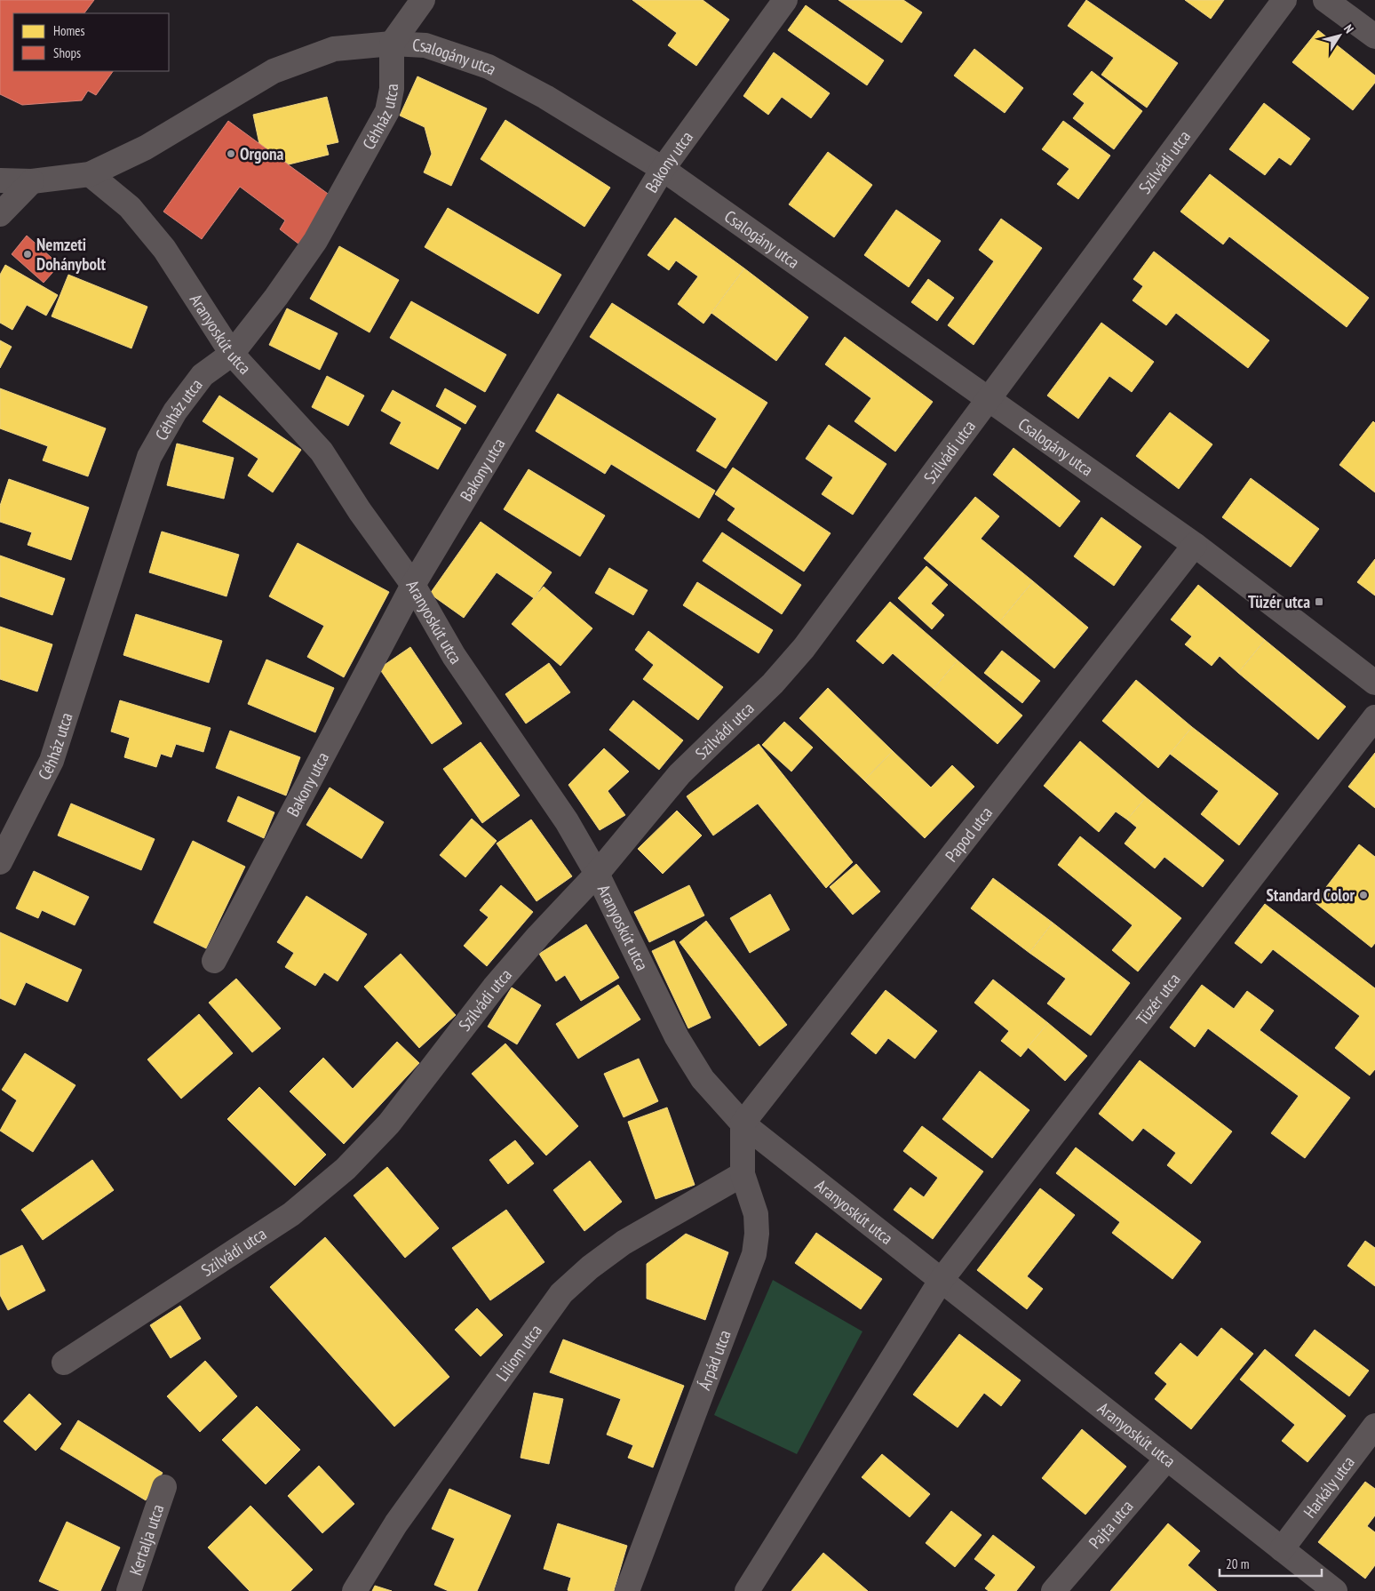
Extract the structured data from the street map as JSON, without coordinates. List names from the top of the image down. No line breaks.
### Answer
{"streets":{"street":["Csalogány utca","Céhház utca","Szilvádi utca","Bakony utca","Aranyoskút utca","Papod utca","Tüzér utca","Liliom utca","Árpád utca","Harkály utca","Pajta utca","Kertalja utca"]},"crossings":[["Csalogány utca","Céhház utca"],["Csalogány utca","Szilvádi utca"],["Csalogány utca","Bakony utca"],["Csalogány utca","Aranyoskút utca"],["Csalogány utca","Papod utca"],["Céhház utca","Aranyoskút utca"],["Szilvádi utca","Aranyoskút utca"],["Bakony utca","Aranyoskút utca"],["Aranyoskút utca","Papod utca"],["Aranyoskút utca","Tüzér utca"],["Aranyoskút utca","Árpád utca"],["Aranyoskút utca","Harkály utca"],["Aranyoskút utca","Pajta utca"],["Papod utca","Árpád utca"],["Liliom utca","Árpád utca"]],"places":{"other":["Orgona","Nemzeti Dohánybolt","Standard Color"],"transit":["Tüzér utca"]},"legend":["Homes","Shops"],"scale_bar":"20 m","north":"top right"}
